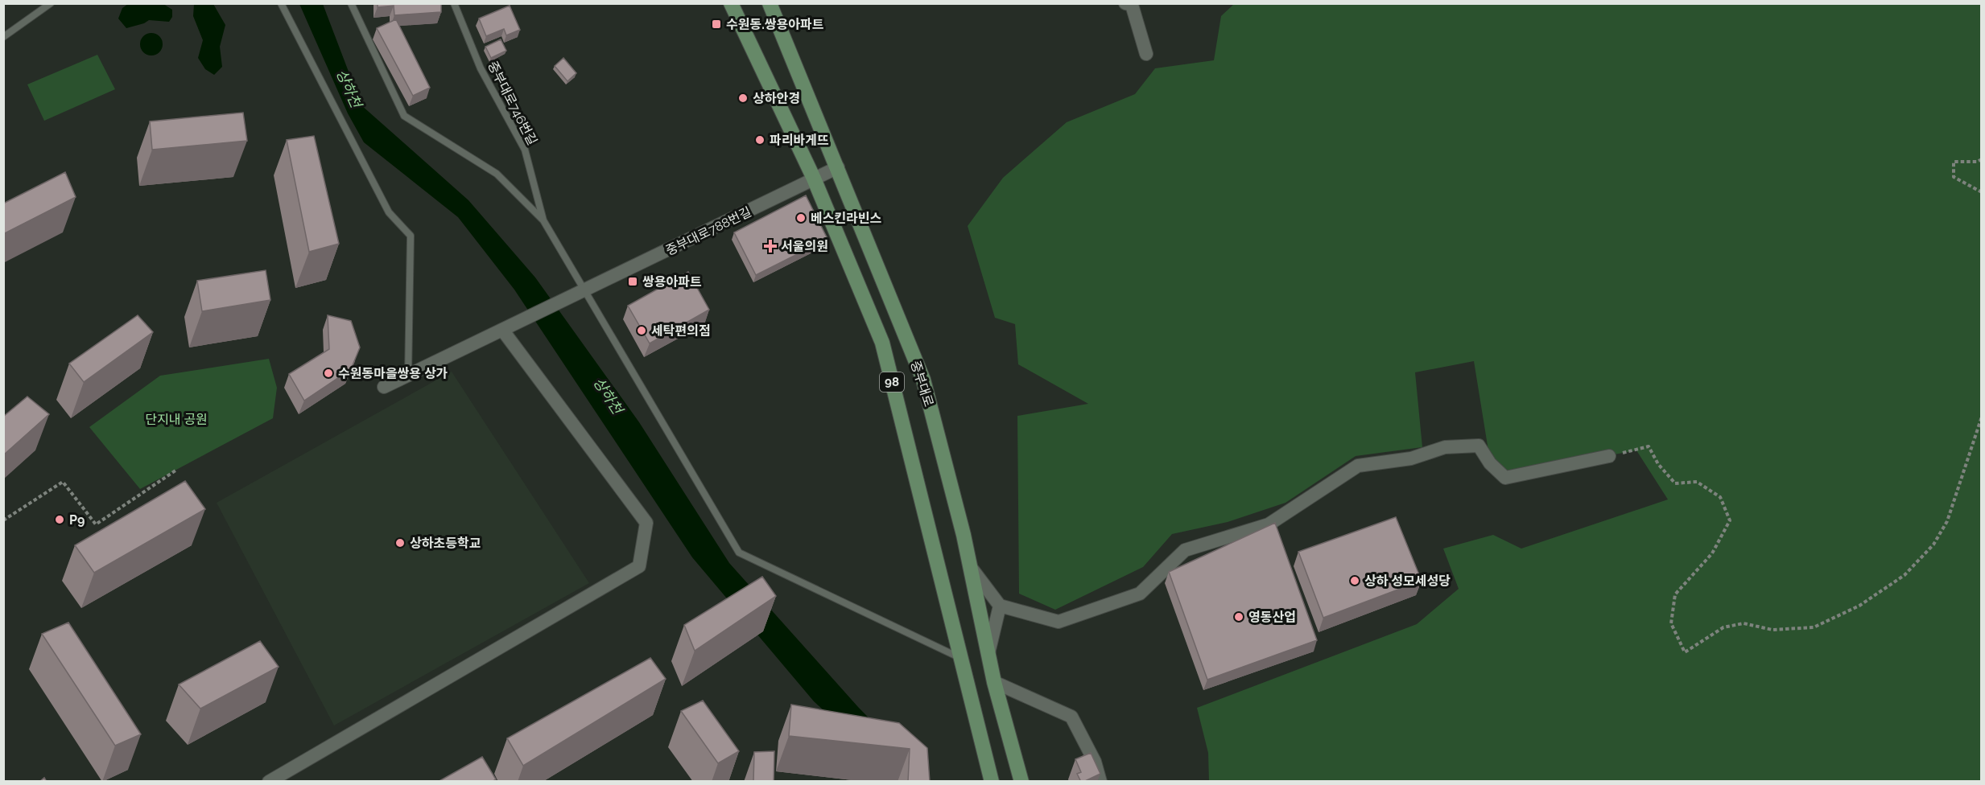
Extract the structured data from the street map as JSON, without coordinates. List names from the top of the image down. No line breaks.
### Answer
{"streets":{"main road":["98","중부대로"],"street":["중부대로788번길"],"lane":["중부대로746번길"]},"crossings":[["중부대로746번길","중부대로788번길"],["중부대로788번길","중부대로"]],"water":["상하천"],"parks":["단지내 공원"],"places":{"transit":["수원동.쌍용아파트","쌍용아파트"],"other":["상하안경","파리바게뜨","베스킨라빈스","세탁편의점","수원동마을쌍용 상가","P9","상하초등학교","상하 성모세성당","영동산업"],"health":["서울의원"]}}
